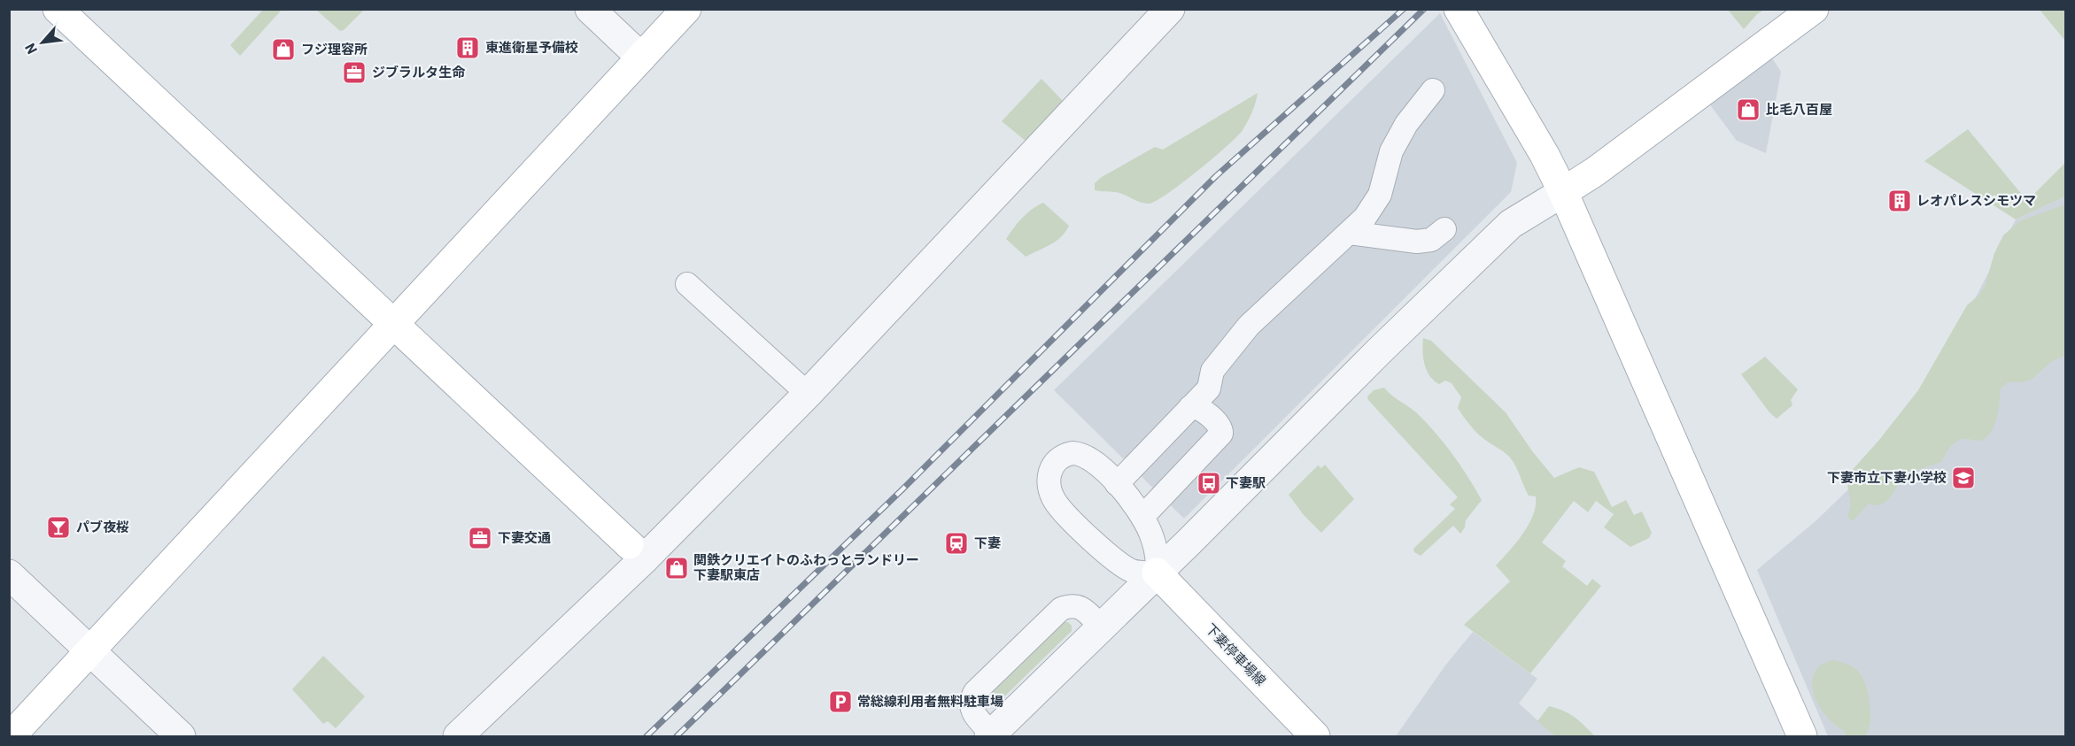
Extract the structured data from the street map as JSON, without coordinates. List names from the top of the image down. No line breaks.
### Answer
{"streets":{"street":["下妻停車場線"]},"places":{"building":["東進衛星予備校","レオパレスシモツマ"],"shop":["フジ理容所","比毛八百屋","関鉄クリエイトのふわっとランドリー 下妻駅東店"],"office":["ジブラルタ生命","下妻交通"],"school or university":["下妻市立下妻小学校"],"bus stop":["下妻駅"],"bar":["パブ夜桜"],"station":["下妻"],"parking":["常総線利用者無料駐車場"]},"north":"bottom left"}
